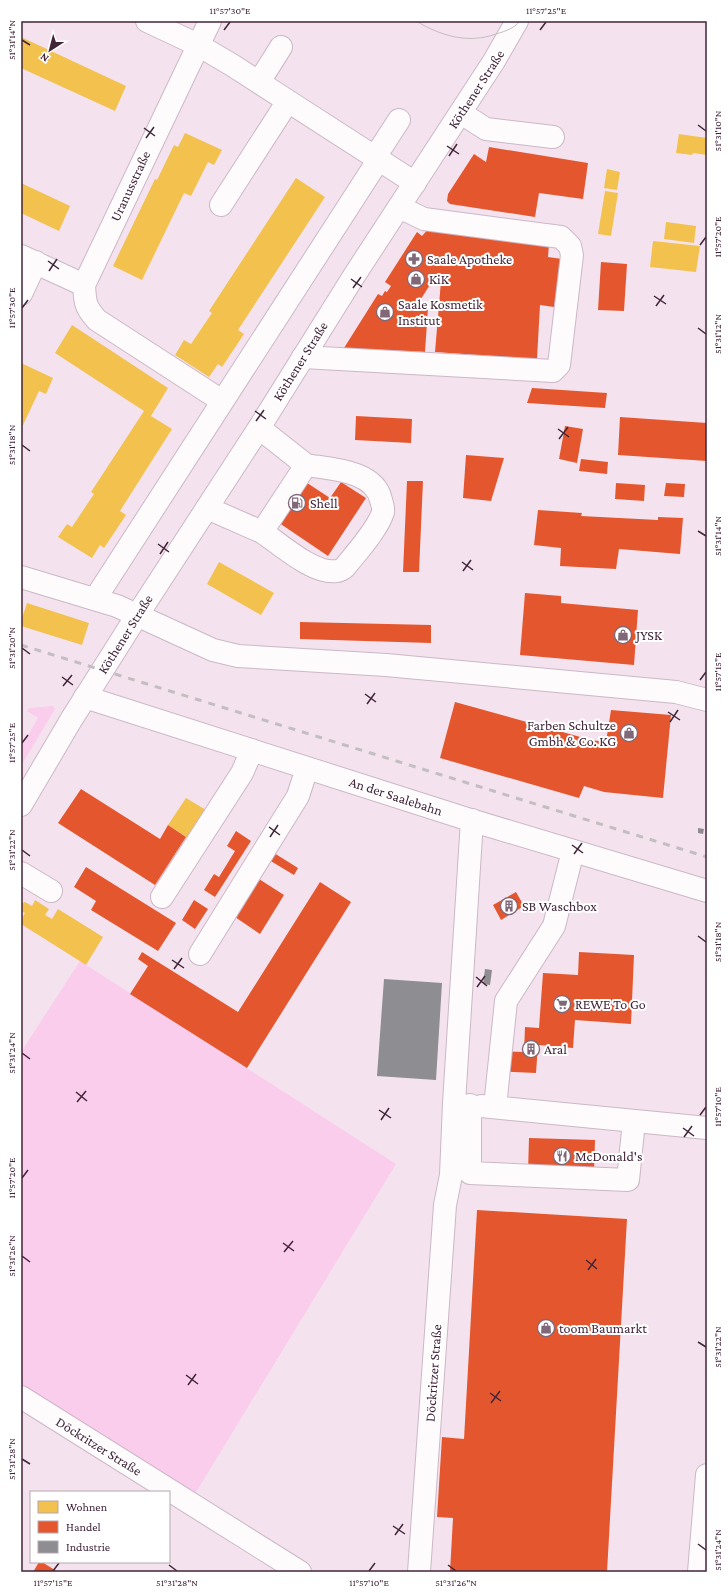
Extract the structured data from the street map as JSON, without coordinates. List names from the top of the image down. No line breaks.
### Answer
{"streets":{"street":["Köthener Straße","Uranusstraße","An der Saalebahn","Döckritzer Straße"]},"crossings":[["Köthener Straße","An der Saalebahn"]],"places":{"pharmacy":["Saale Apotheke"],"shop":["KiK","Saale Kosmetik Institut","JYSK","Farben Schultze Gmbh & Co. KG","toom Baumarkt"],"fuel station":["Shell"],"building":["SB Waschbox","Aral"],"supermarket":["REWE To Go"],"restaurant":["McDonald's"]},"legend":["Wohnen","Handel","Industrie"],"north":"bottom left","coordinates":["11°57'30\"E","11°57'25\"E","51°31'14\"N","51°31'10\"N","11°57'20\"E","51°31'12\"N","51°31'18\"N","51°31'20\"N","11°57'15\"E","51°31'22\"N","51°31'24\"N","11°57'10\"E","51°31'26\"N","51°31'28\"N"]}
